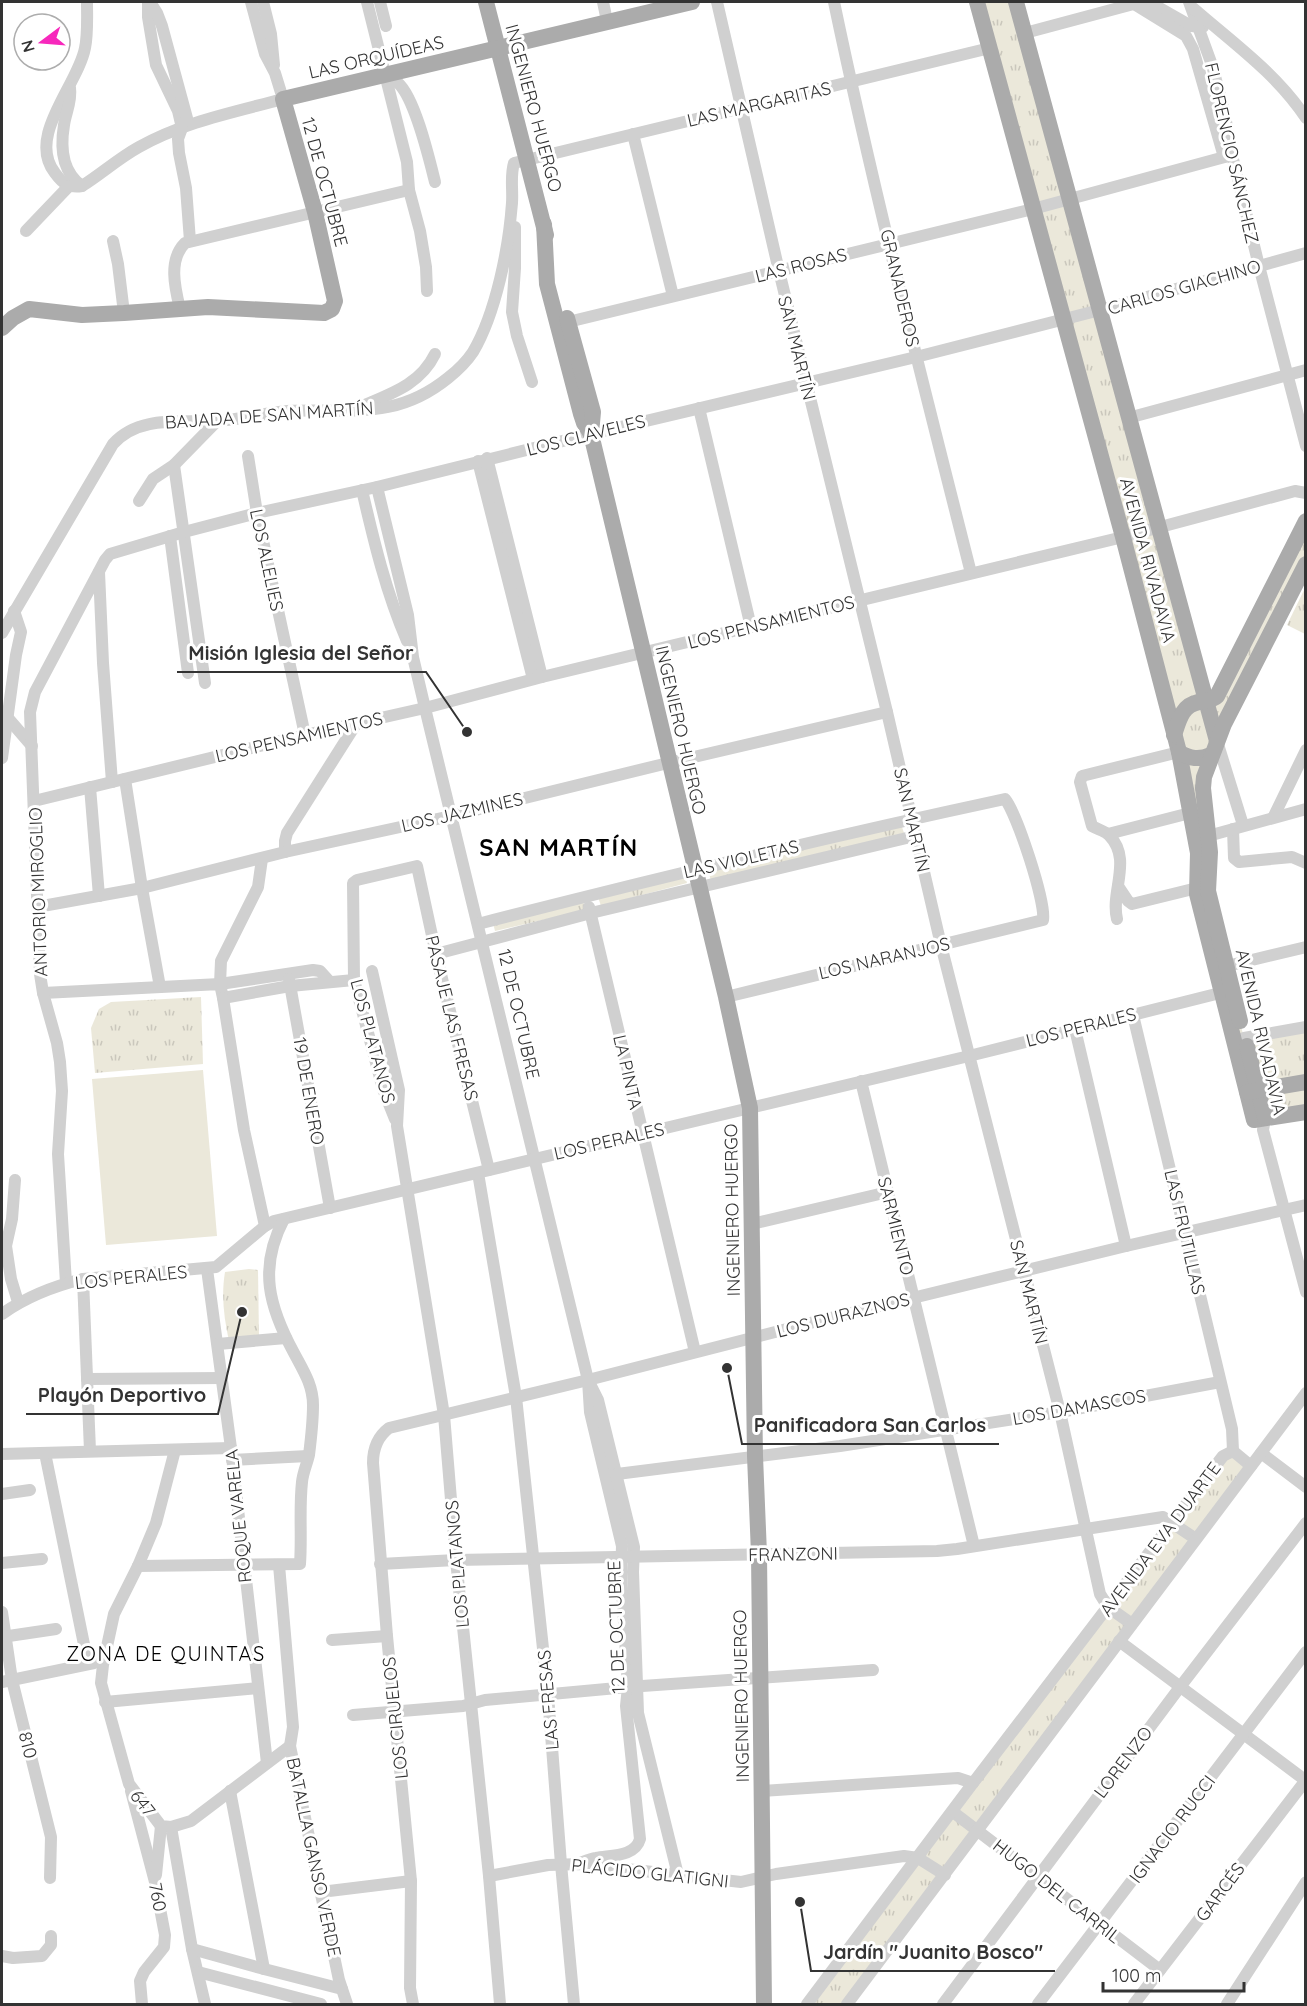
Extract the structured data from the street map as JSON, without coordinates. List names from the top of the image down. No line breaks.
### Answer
{"streets":{"main road":["LAS ORQUÍDEAS","INGENIERO HUERGO","12 DE OCTUBRE","AVENIDA RIVADAVIA"],"street":["LAS MARGARITAS","FLORENCIO SÁNCHEZ","LAS ROSAS","CARLOS GIACHINO","GRANADEROS","SAN MARTÍN","BAJADA DE SAN MARTÍN","LOS CLAVELES","LOS ALELIES","LOS PENSAMIENTOS","LOS JAZMINES","LAS VIOLETAS","ANTORIO MIROGLIO","LOS NARANJOS","PASAJE LAS FRESAS","LOS PERALES","LOS PLATANOS","LA PINTA","19 DE ENERO","SARMIENTO","LAS FRUTILLAS","LOS DURAZNOS","LOS DAMASCOS","ROQUE VARELA","AVENIDA EVA DUARTE","FRANZONI","LAS FRESAS","LOS CIRUELOS","810","LORENZO","647","IGNACIO RUCCI","BATALLA GANSO VERDE","PLÁCIDO GLATIGNI","HUGO DEL CARRIL","GARCÉS","760"]},"crossings":[["LAS ORQUÍDEAS","INGENIERO HUERGO"],["LAS ORQUÍDEAS","12 DE OCTUBRE"],["LAS MARGARITAS","INGENIERO HUERGO"],["LAS MARGARITAS","GRANADEROS"],["LAS MARGARITAS","SAN MARTÍN"],["LAS MARGARITAS","BAJADA DE SAN MARTÍN"],["LAS MARGARITAS","AVENIDA RIVADAVIA"],["INGENIERO HUERGO","LAS ROSAS"],["INGENIERO HUERGO","BAJADA DE SAN MARTÍN"],["INGENIERO HUERGO","LOS CLAVELES"],["INGENIERO HUERGO","LOS PENSAMIENTOS"],["INGENIERO HUERGO","LOS JAZMINES"],["INGENIERO HUERGO","LAS VIOLETAS"],["INGENIERO HUERGO","LOS NARANJOS"],["INGENIERO HUERGO","LOS PERALES"],["INGENIERO HUERGO","LOS DURAZNOS"],["INGENIERO HUERGO","LOS DAMASCOS"],["INGENIERO HUERGO","FRANZONI"],["INGENIERO HUERGO","PLÁCIDO GLATIGNI"],["FLORENCIO SÁNCHEZ","LAS ROSAS"],["FLORENCIO SÁNCHEZ","CARLOS GIACHINO"],["12 DE OCTUBRE","LOS CLAVELES"],["12 DE OCTUBRE","LOS PENSAMIENTOS"],["12 DE OCTUBRE","LOS JAZMINES"],["12 DE OCTUBRE","LAS VIOLETAS"],["12 DE OCTUBRE","LOS PERALES"],["12 DE OCTUBRE","LOS DURAZNOS"],["12 DE OCTUBRE","LOS DAMASCOS"],["12 DE OCTUBRE","FRANZONI"],["12 DE OCTUBRE","PLÁCIDO GLATIGNI"],["LAS ROSAS","GRANADEROS"],["LAS ROSAS","SAN MARTÍN"],["LAS ROSAS","AVENIDA RIVADAVIA"],["CARLOS GIACHINO","LOS CLAVELES"],["CARLOS GIACHINO","AVENIDA RIVADAVIA"],["GRANADEROS","LOS CLAVELES"],["GRANADEROS","LOS PENSAMIENTOS"],["SAN MARTÍN","LOS CLAVELES"],["SAN MARTÍN","LOS PENSAMIENTOS"],["SAN MARTÍN","LOS JAZMINES"],["SAN MARTÍN","LAS VIOLETAS"],["SAN MARTÍN","LOS NARANJOS"],["SAN MARTÍN","LOS PERALES"],["SAN MARTÍN","LOS DURAZNOS"],["SAN MARTÍN","LOS DAMASCOS"],["SAN MARTÍN","AVENIDA EVA DUARTE"],["SAN MARTÍN","FRANZONI"],["LOS CLAVELES","LOS ALELIES"],["LOS CLAVELES","AVENIDA RIVADAVIA"],["LOS CLAVELES","ANTORIO MIROGLIO"],["LOS ALELIES","LOS PENSAMIENTOS"],["AVENIDA RIVADAVIA","LOS PENSAMIENTOS"],["AVENIDA RIVADAVIA","LOS PERALES"],["AVENIDA RIVADAVIA","LOS DURAZNOS"],["LOS PENSAMIENTOS","ANTORIO MIROGLIO"],["LOS JAZMINES","ANTORIO MIROGLIO"],["LAS VIOLETAS","LOS NARANJOS"],["LAS VIOLETAS","PASAJE LAS FRESAS"],["LAS VIOLETAS","LA PINTA"],["ANTORIO MIROGLIO","LOS PERALES"],["PASAJE LAS FRESAS","LOS PERALES"],["PASAJE LAS FRESAS","LOS PLATANOS"],["PASAJE LAS FRESAS","LOS DURAZNOS"],["PASAJE LAS FRESAS","LAS FRESAS"],["LOS PERALES","LOS PLATANOS"],["LOS PERALES","LA PINTA"],["LOS PERALES","19 DE ENERO"],["LOS PERALES","SARMIENTO"],["LOS PERALES","LAS FRUTILLAS"],["LOS PERALES","ROQUE VARELA"],["LOS PLATANOS","LOS DURAZNOS"],["LOS PLATANOS","FRANZONI"],["LOS PLATANOS","PLÁCIDO GLATIGNI"],["LA PINTA","LOS DURAZNOS"],["SARMIENTO","LOS DURAZNOS"],["SARMIENTO","LOS DAMASCOS"],["SARMIENTO","FRANZONI"],["LAS FRUTILLAS","LOS DURAZNOS"],["LAS FRUTILLAS","LOS DAMASCOS"],["LAS FRUTILLAS","AVENIDA EVA DUARTE"],["LOS DURAZNOS","LAS FRESAS"],["LOS DURAZNOS","LOS CIRUELOS"],["AVENIDA EVA DUARTE","FRANZONI"],["AVENIDA EVA DUARTE","PLÁCIDO GLATIGNI"],["AVENIDA EVA DUARTE","HUGO DEL CARRIL"],["FRANZONI","LAS FRESAS"],["FRANZONI","LOS CIRUELOS"],["LAS FRESAS","PLÁCIDO GLATIGNI"],["LORENZO","HUGO DEL CARRIL"],["647","760"],["IGNACIO RUCCI","HUGO DEL CARRIL"],["HUGO DEL CARRIL","GARCÉS"]],"districts":["SAN MARTÍN","ZONA DE QUINTAS"],"places":["Misión Iglesia del Señor","Playón Deportivo","Panificadora San Carlos","Jardín \"Juanito Bosco\""],"scale_bar":"100 m","north":"left"}
